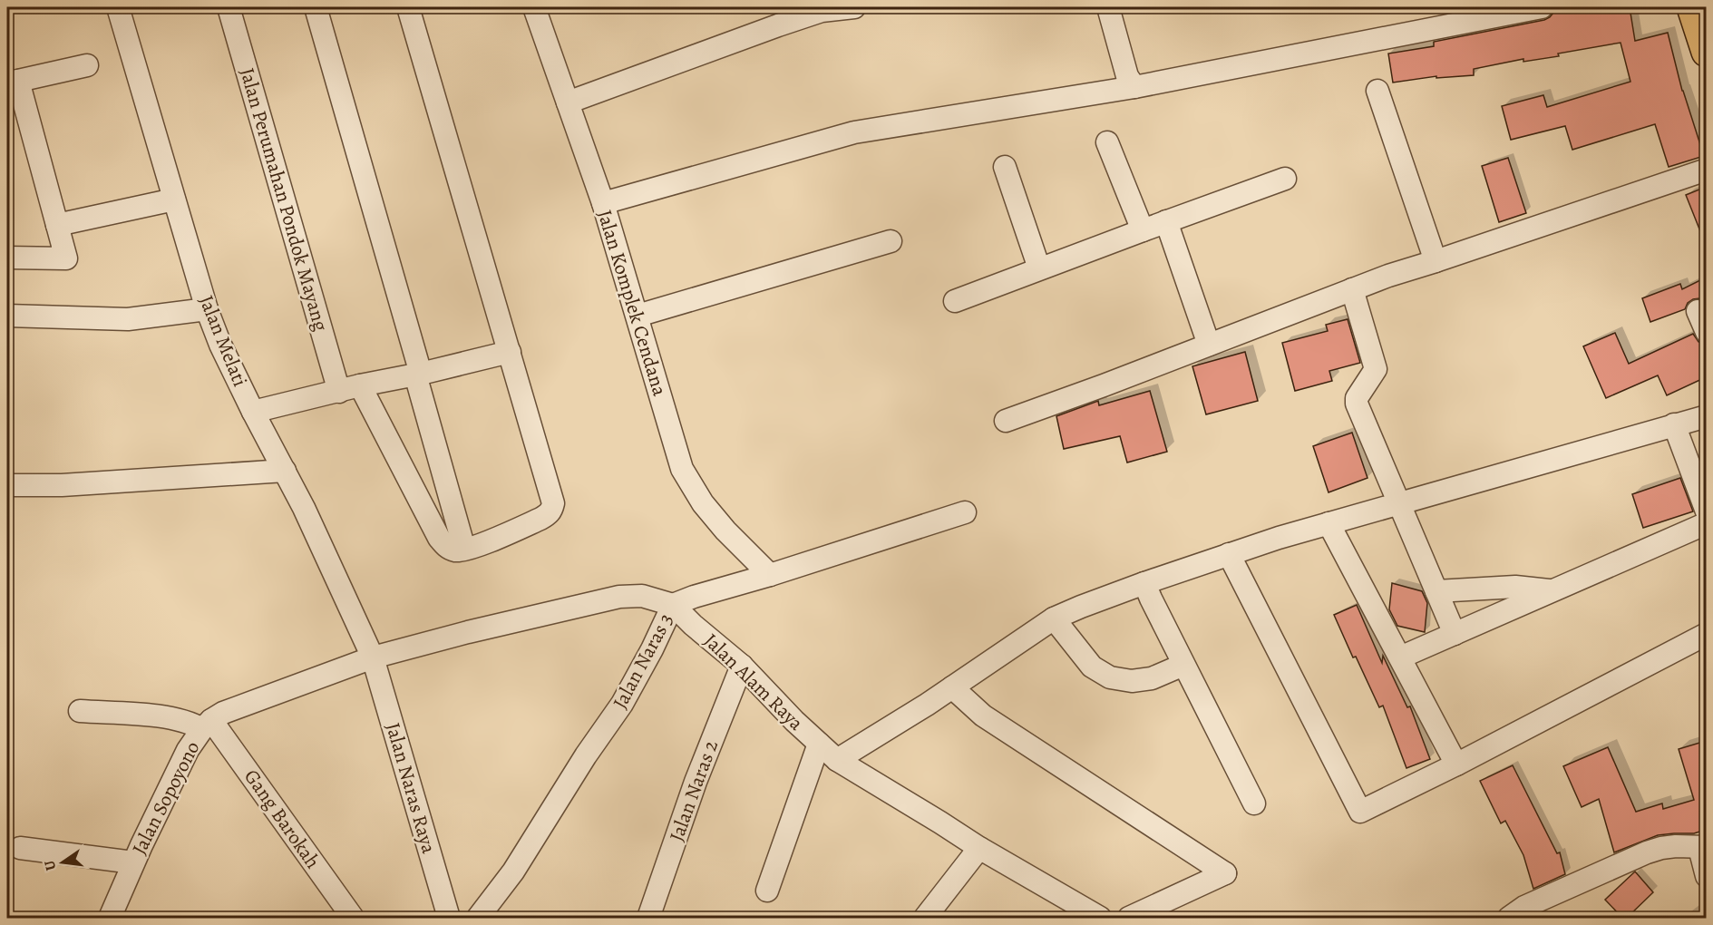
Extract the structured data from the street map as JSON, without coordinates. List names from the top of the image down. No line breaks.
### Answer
{"streets":{"street":["Jalan Perumahan Pondok Mayang","Jalan Komplek Cendana","Jalan Melati","Jalan Naras 3","Jalan Alam Raya","Jalan Naras Raya","Jalan Naras 2","Jalan Sopoyono","Gang Barokah"]},"crossings":[["Jalan Komplek Cendana","Jalan Naras 3"],["Jalan Melati","Jalan Alam Raya"],["Jalan Melati","Jalan Naras Raya"],["Jalan Melati","Jalan Sopoyono"],["Jalan Naras 3","Jalan Alam Raya"],["Jalan Alam Raya","Jalan Naras Raya"],["Jalan Alam Raya","Jalan Naras 2"],["Jalan Alam Raya","Jalan Sopoyono"],["Jalan Naras Raya","Jalan Sopoyono"],["Jalan Sopoyono","Gang Barokah"]],"north":"left"}
